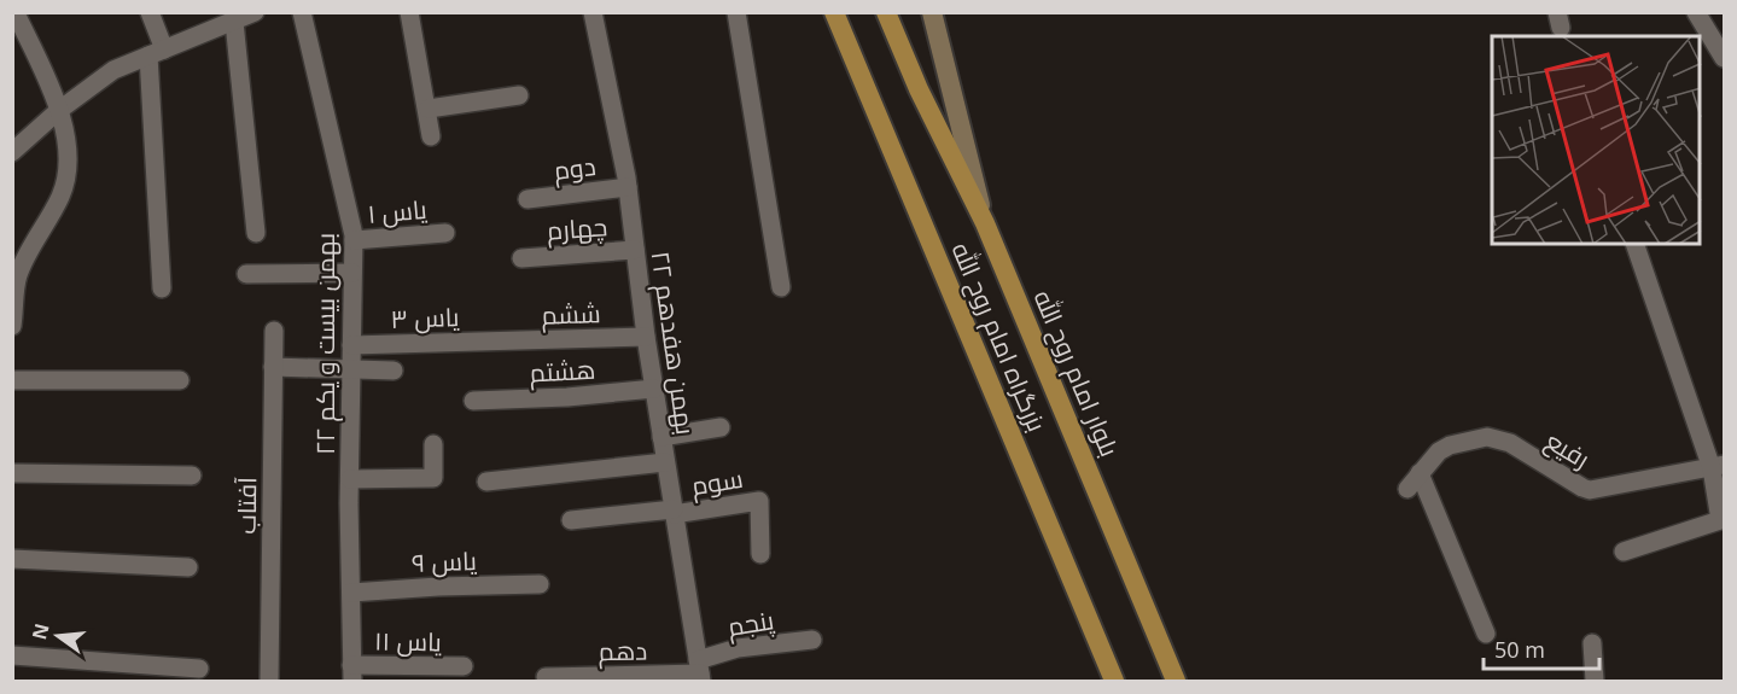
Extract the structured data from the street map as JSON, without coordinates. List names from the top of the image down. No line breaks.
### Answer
{"streets":{"highway":["بزرگراه امام روح الله","بلوار امام روح الله"],"street":["دوم","یاس ۱","چهارم","ششم","یاس ۳","۲۲ بهمن هفدهم","۲۲ بهمن بیست و یکم","هشتم","رفیع","سوم","آفتاب","یاس ۹","پنجم","یاس ۱۱","دهم"]},"crossings":[["دوم","۲۲ بهمن هفدهم"],["یاس ۱","۲۲ بهمن بیست و یکم"],["چهارم","۲۲ بهمن هفدهم"],["ششم","یاس ۳"],["ششم","۲۲ بهمن هفدهم"],["یاس ۳","۲۲ بهمن بیست و یکم"],["۲۲ بهمن هفدهم","هشتم"],["۲۲ بهمن هفدهم","سوم"],["۲۲ بهمن هفدهم","پنجم"],["۲۲ بهمن هفدهم","دهم"],["۲۲ بهمن بیست و یکم","یاس ۹"],["۲۲ بهمن بیست و یکم","یاس ۱۱"],["پنجم","دهم"]],"scale_bar":"50 m","north":"left"}
